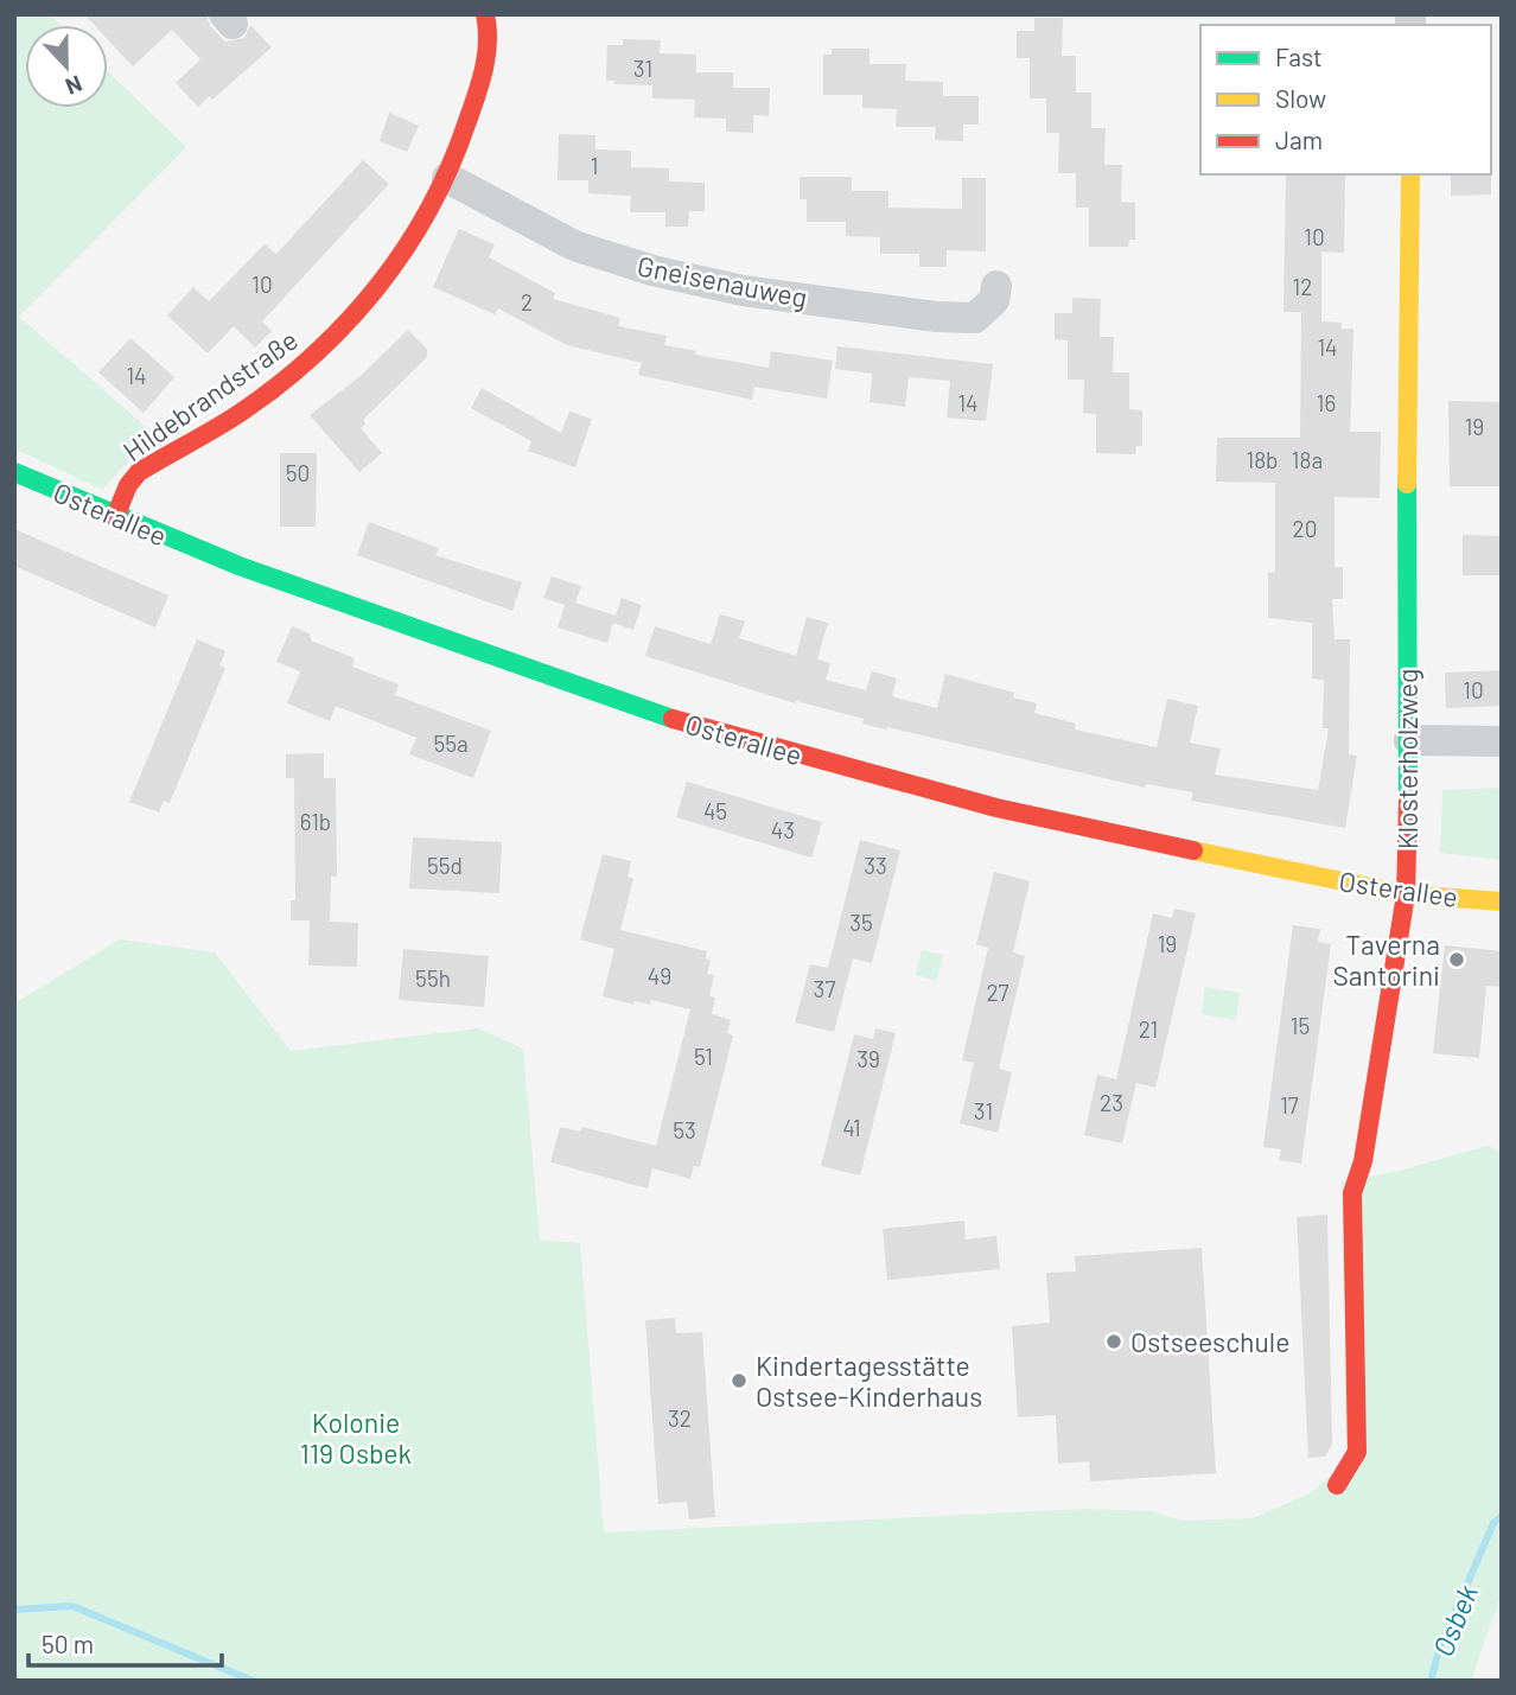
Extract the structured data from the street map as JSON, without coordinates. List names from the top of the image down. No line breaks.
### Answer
{"streets":{"street":["Gneisenauweg","Hildebrandstraße","Osterallee","Klosterholzweg"]},"crossings":[["Gneisenauweg","Hildebrandstraße"],["Hildebrandstraße","Osterallee"],["Osterallee","Klosterholzweg"]],"water":["Osbek"],"parks":["Kolonie 119 Osbek"],"places":["Taverna Santorini","Ostseeschule","Kindertagesstätte Ostsee-Kinderhaus"],"house_numbers":["31","1","10","10","12","2","14","14","14","16","19","18b","18a","50","20","10","55a","45","61b","43","55d","33","35","19","49","55h","37","27","15","21","51","39","23","17","31","41","53","32"],"legend":["Fast","Slow","Jam"],"scale_bar":"50 m","north":"bottom"}
